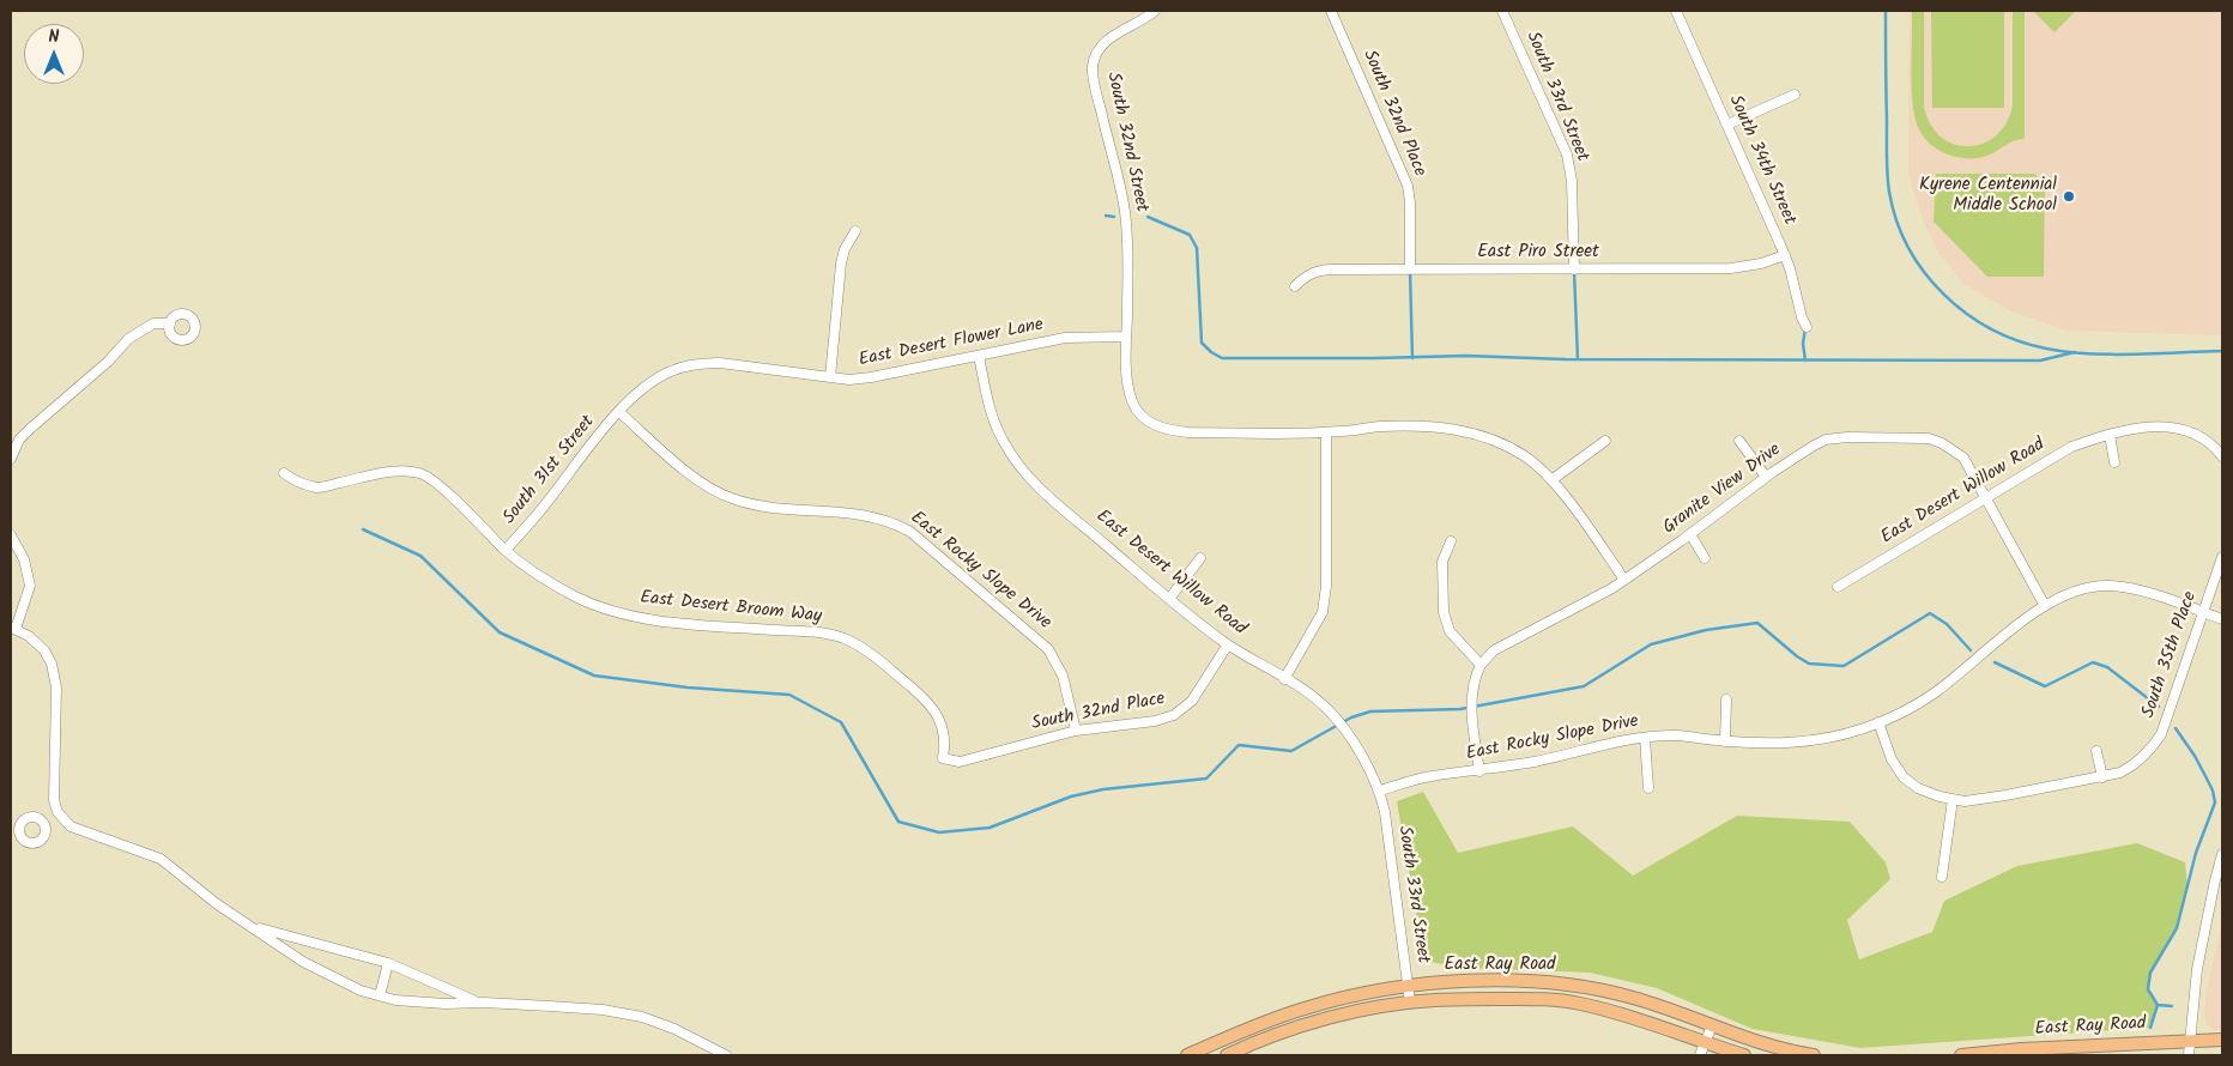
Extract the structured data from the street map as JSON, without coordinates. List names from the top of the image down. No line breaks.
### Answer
{"streets":{"main road":["East Ray Road"],"street":["South 33rd Street","South 32nd Place","South 32nd Street","South 34th Street","East Piro Street","East Desert Flower Lane","South 31st Street","Granite View Drive","East Desert Willow Road","East Rocky Slope Drive","East Desert Broom Way","South 35th Place"]},"crossings":[["South 33rd Street","East Piro Street"],["South 33rd Street","East Desert Willow Road"],["South 33rd Street","East Rocky Slope Drive"],["South 33rd Street","East Ray Road"],["South 32nd Place","East Piro Street"],["South 32nd Place","East Desert Willow Road"],["South 32nd Place","East Rocky Slope Drive"],["South 32nd Place","East Desert Broom Way"],["South 32nd Street","East Desert Flower Lane"],["South 34th Street","East Piro Street"],["East Desert Flower Lane","South 31st Street"],["East Desert Flower Lane","East Desert Willow Road"],["East Desert Flower Lane","East Rocky Slope Drive"],["South 31st Street","East Rocky Slope Drive"],["South 31st Street","East Desert Broom Way"],["Granite View Drive","East Desert Willow Road"],["Granite View Drive","East Rocky Slope Drive"],["East Desert Willow Road","East Rocky Slope Drive"],["East Rocky Slope Drive","South 35th Place"]],"places":["Kyrene Centennial Middle School"],"north":"top"}
